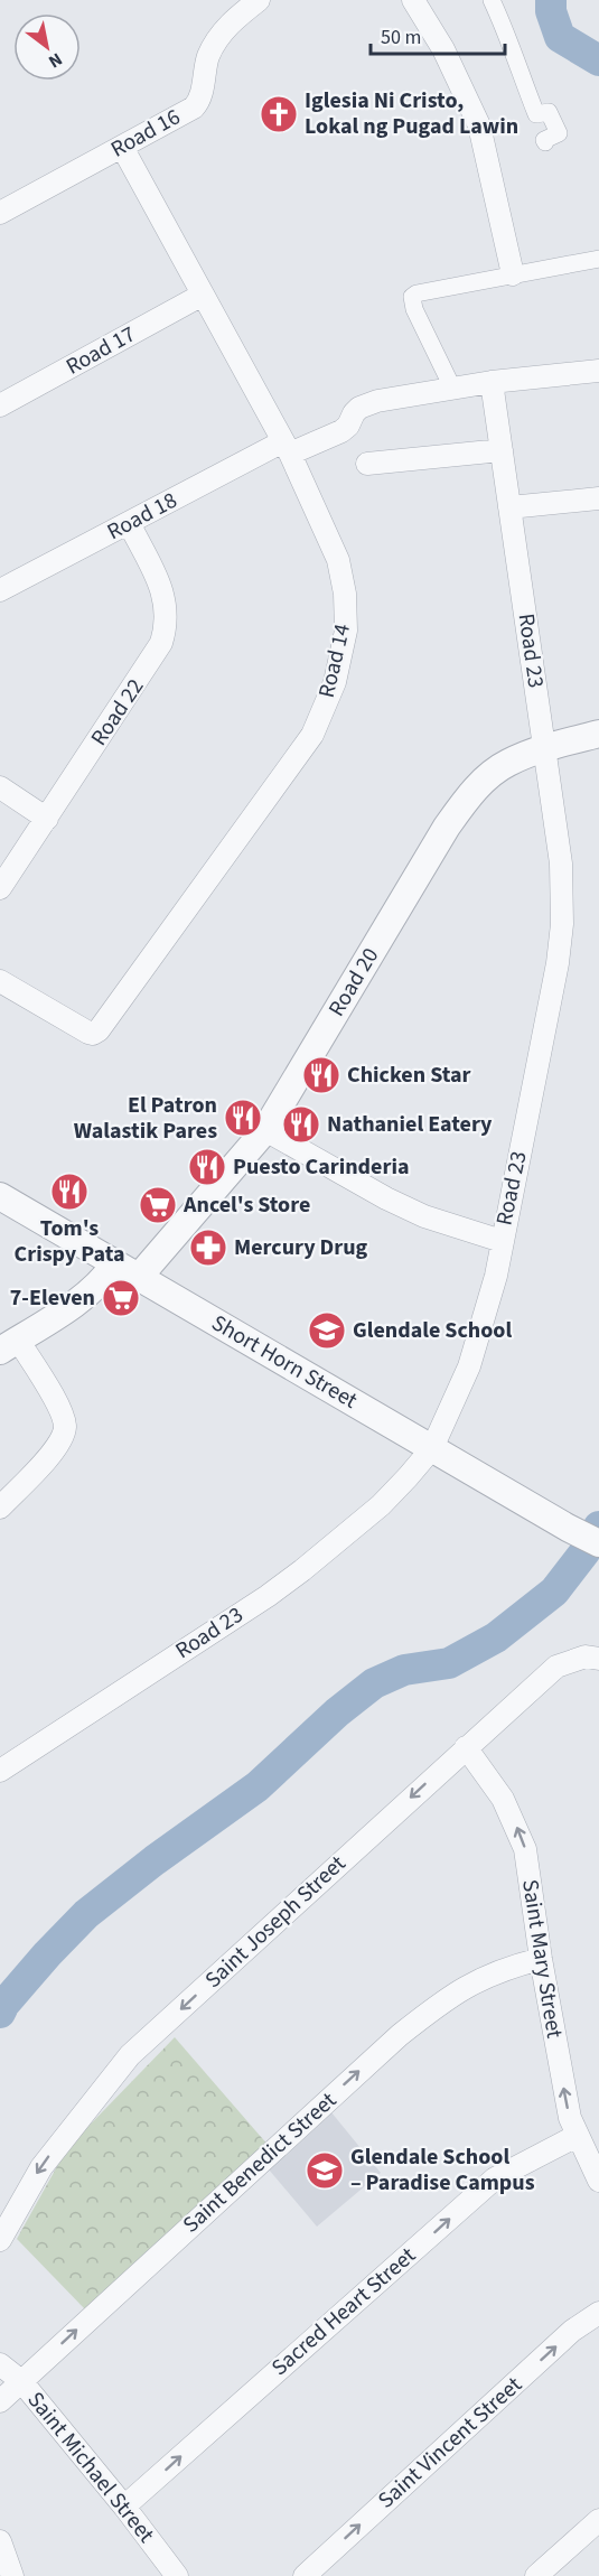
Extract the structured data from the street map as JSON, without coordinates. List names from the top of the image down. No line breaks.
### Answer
{"streets":{"street":["Road 16","Road 17","Road 18","Road 23","Road 14","Road 22","Road 20","Short Horn Street","Saint Joseph Street","Saint Mary Street","Saint Benedict Street","Sacred Heart Street","Saint Vincent Street","Saint Michael Street"]},"crossings":[["Road 16","Road 14"],["Road 17","Road 14"],["Road 18","Road 23"],["Road 18","Road 14"],["Road 18","Road 22"],["Road 23","Road 20"],["Road 23","Short Horn Street"],["Road 20","Short Horn Street"],["Saint Joseph Street","Saint Mary Street"],["Saint Mary Street","Saint Benedict Street"],["Saint Mary Street","Sacred Heart Street"],["Saint Benedict Street","Saint Michael Street"],["Sacred Heart Street","Saint Michael Street"]],"one_way":["Saint Joseph Street","Saint Mary Street","Saint Benedict Street","Sacred Heart Street","Saint Vincent Street"],"places":{"church":["Iglesia Ni Cristo, Lokal ng Pugad Lawin"],"restaurant":["Chicken Star","El Patron Walastik Pares","Nathaniel Eatery","Puesto Carinderia","Tom's Crispy Pata"],"supermarket":["Ancel's Store","7-Eleven"],"pharmacy":["Mercury Drug"],"school or university":["Glendale School","Glendale School – Paradise Campus"]},"scale_bar":"50 m","north":"bottom right"}
